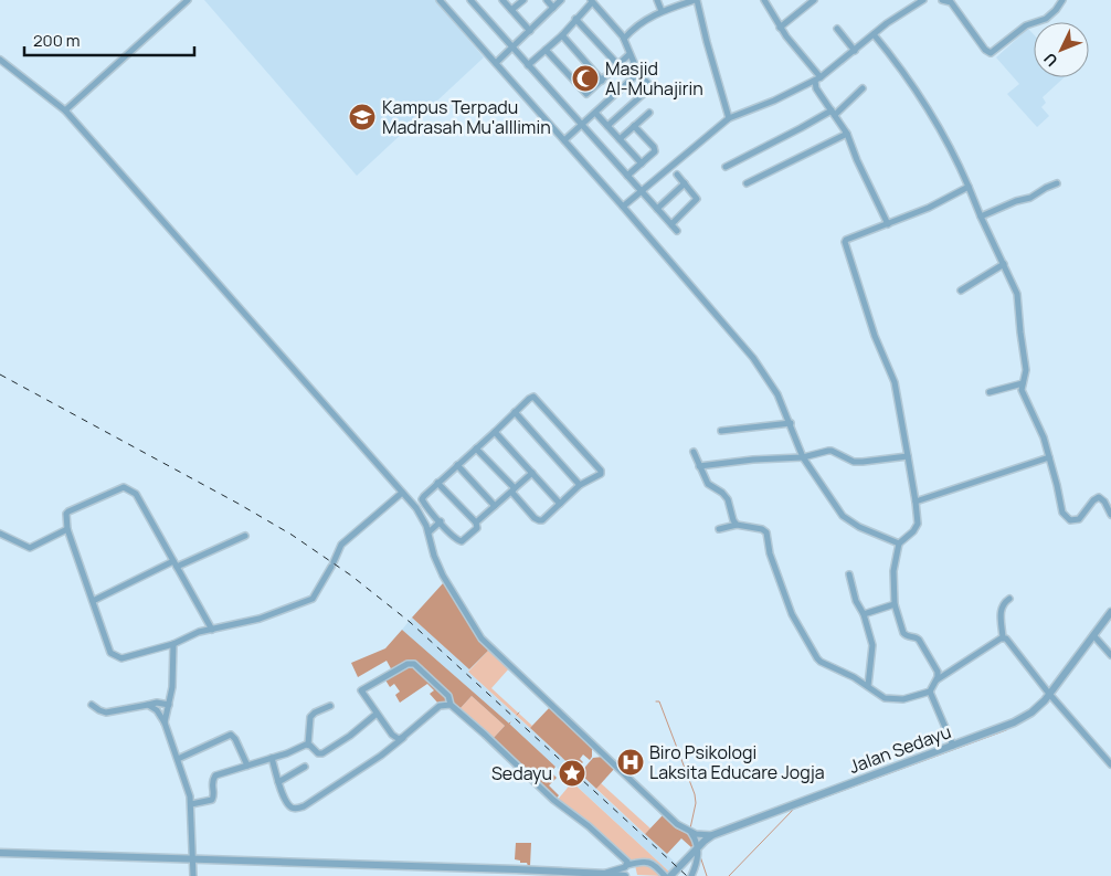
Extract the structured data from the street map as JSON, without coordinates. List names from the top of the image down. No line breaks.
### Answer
{"streets":{"street":["Jalan Sedayu"]},"places":{"mosque":["Masjid Al-Muhajirin"],"school or university":["Kampus Terpadu Madrasah Mu'alllimin"],"hospital":["Biro Psikologi Laksita Educare Jogja"],"place":["Sedayu"]},"scale_bar":"200 m","north":"bottom left"}
